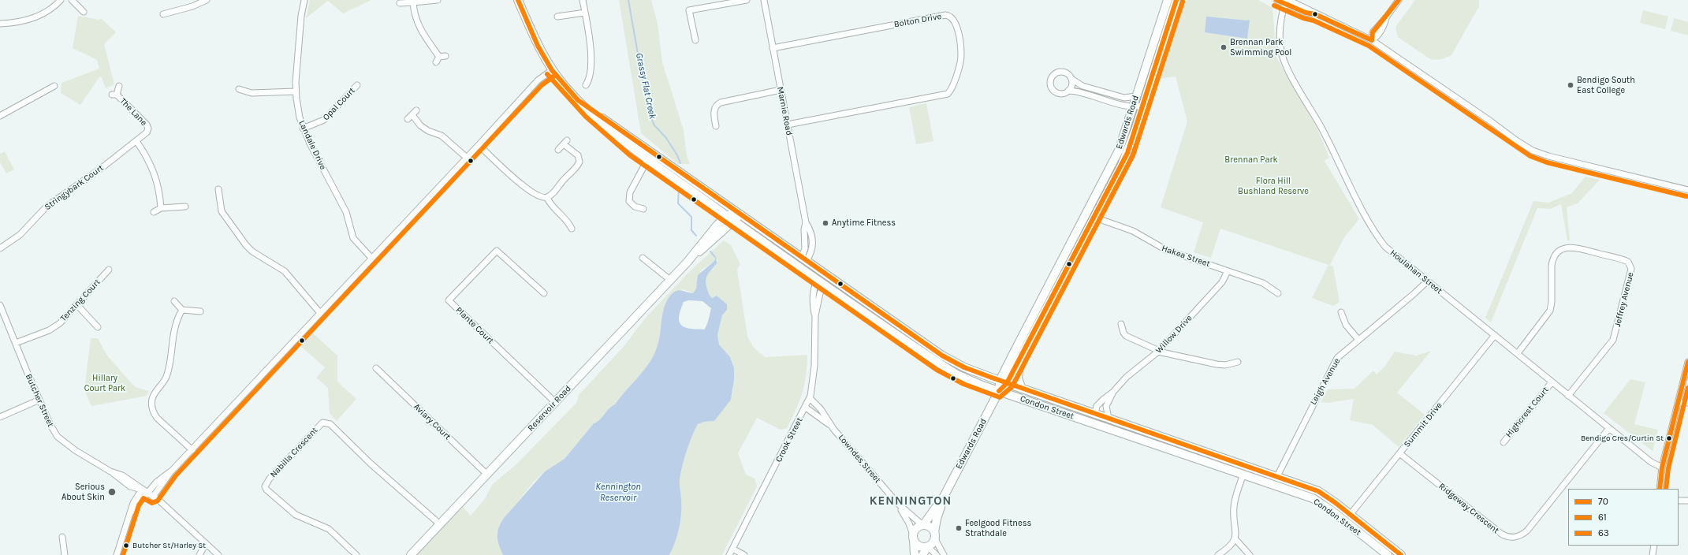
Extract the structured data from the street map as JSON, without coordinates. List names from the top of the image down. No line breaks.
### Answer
{"streets":{"main road":["Marnie Road","Edwards Road","Condon Street","Reservoir Road"],"street":["Bolton Drive","Opal Court","The Lane","Landale Drive","Stringybark Court","Hakea Street","Houlahan Street","Jeffrey Avenue","Tenzing Court","Plante Court","Willow Drive","Leigh Avenue","Butcher Street","Highcrest Court","Aviary Court","Summit Drive","Crook Street","Nabilla Crescent","Lowndes Street","Ridgeway Crescent"]},"crossings":[["Bolton Drive","Marnie Road"],["Opal Court","Landale Drive"],["Marnie Road","Condon Street"],["The Lane","Stringybark Court"],["Edwards Road","Hakea Street"],["Edwards Road","Condon Street"],["Edwards Road","Lowndes Street"],["Hakea Street","Willow Drive"],["Houlahan Street","Jeffrey Avenue"],["Houlahan Street","Leigh Avenue"],["Houlahan Street","Highcrest Court"],["Houlahan Street","Summit Drive"],["Houlahan Street","Ridgeway Crescent"],["Tenzing Court","Butcher Street"],["Plante Court","Reservoir Road"],["Willow Drive","Condon Street"],["Leigh Avenue","Condon Street"],["Condon Street","Reservoir Road"],["Condon Street","Summit Drive"],["Condon Street","Crook Street"],["Reservoir Road","Aviary Court"],["Reservoir Road","Nabilla Crescent"],["Summit Drive","Ridgeway Crescent"],["Crook Street","Lowndes Street"]],"districts":["KENNINGTON"],"water":["Grassy Flat Creek","Kennington Reservoir"],"parks":["Brennan Park","Flora Hill Bushland Reserve","Hillary Court Park"],"places":["Brennan Park Swimming Pool","Bendigo South East College","Anytime Fitness","Bendigo Cres/Curtin St","Serious About Skin","Feelgood Fitness Strathdale","Butcher St/Harley St"],"lines":["transit line 70","transit line 61","transit line 63"],"legend":["70","61","63"]}
